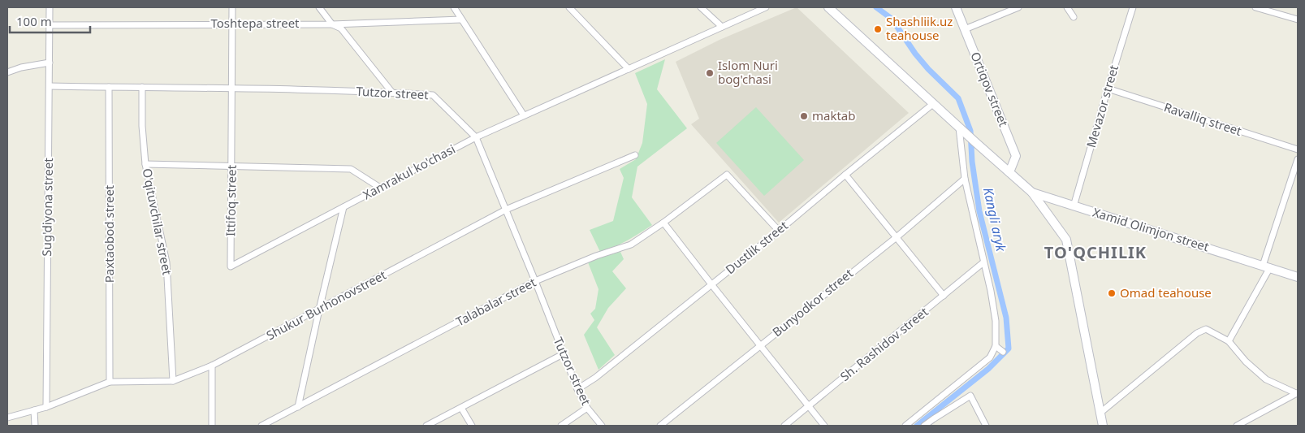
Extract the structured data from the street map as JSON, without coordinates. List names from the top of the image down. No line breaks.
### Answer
{"streets":{"main road":["Ortiqov street","Xamid Olimjon street"],"street":["Toshtepa street","Tutzor street","Mevazor street","Ravalliq street","Xamrakul ko'chasi","Ittifoq street","Sug'diyona street","O'qituvchilar street","Paxtaobod street","Dustlik street","Talabalar street","Bunyodkor street","Shukur Burhonovstreet","Sh. Rashidov street"]},"crossings":[["Toshtepa street","Ittifoq street"],["Toshtepa street","Sug'diyona street"],["Ortiqov street","Xamid Olimjon street"],["Tutzor street","Xamrakul ko'chasi"],["Tutzor street","Ittifoq street"],["Tutzor street","Sug'diyona street"],["Tutzor street","O'qituvchilar street"],["Tutzor street","Paxtaobod street"],["Tutzor street","Dustlik street"],["Tutzor street","Talabalar street"],["Tutzor street","Shukur Burhonovstreet"],["Mevazor street","Ravalliq street"],["Mevazor street","Xamid Olimjon street"],["Xamrakul ko'chasi","Ittifoq street"],["Sug'diyona street","Shukur Burhonovstreet"],["O'qituvchilar street","Shukur Burhonovstreet"],["Paxtaobod street","Shukur Burhonovstreet"],["Dustlik street","Talabalar street"]],"districts":["TO'QCHILIK"],"water":["Kangli aryk"],"places":["Shashliik.uz teahouse","Islom Nuri bog'chasi","maktab","Omad teahouse"],"scale_bar":"100 m"}
